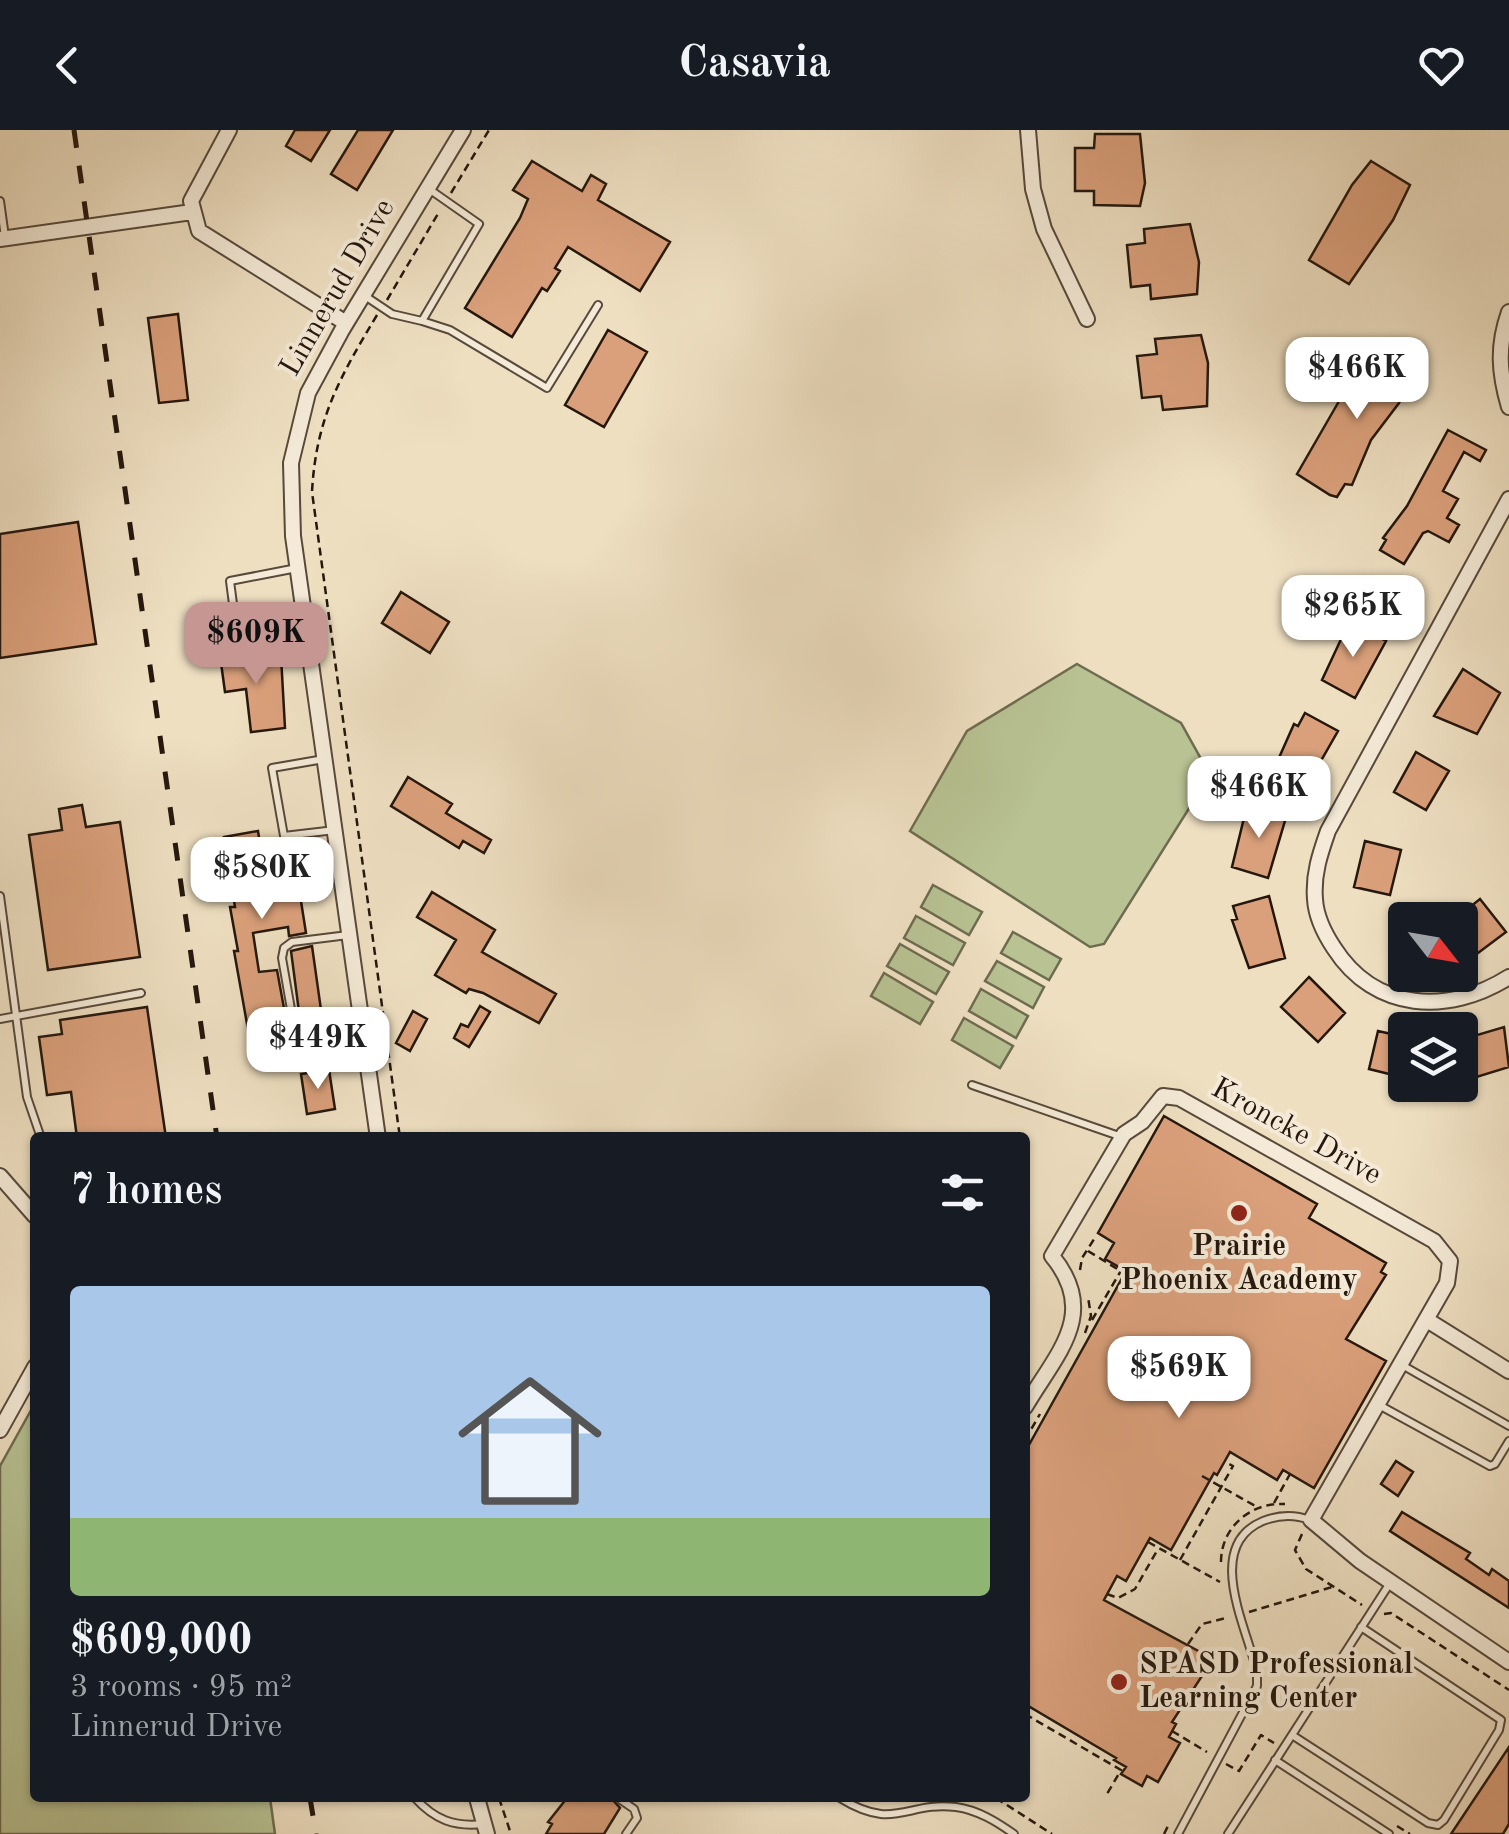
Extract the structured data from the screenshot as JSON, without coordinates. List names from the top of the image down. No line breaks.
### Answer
{"streets":{"street":["Linnerud Drive","Kroncke Drive"]},"places":["Prairie Phoenix Academy","SPASD Professional Learning Center"],"north":"bottom right","page":{"header":"Casavia","price":["$466K","$265K","$609K","$466K","$580K","$449K","$569K"],"heading":"7 homes","list":[{"name":"$609,000","note":"3 rooms · 95 m² · Linnerud Drive"}]}}
